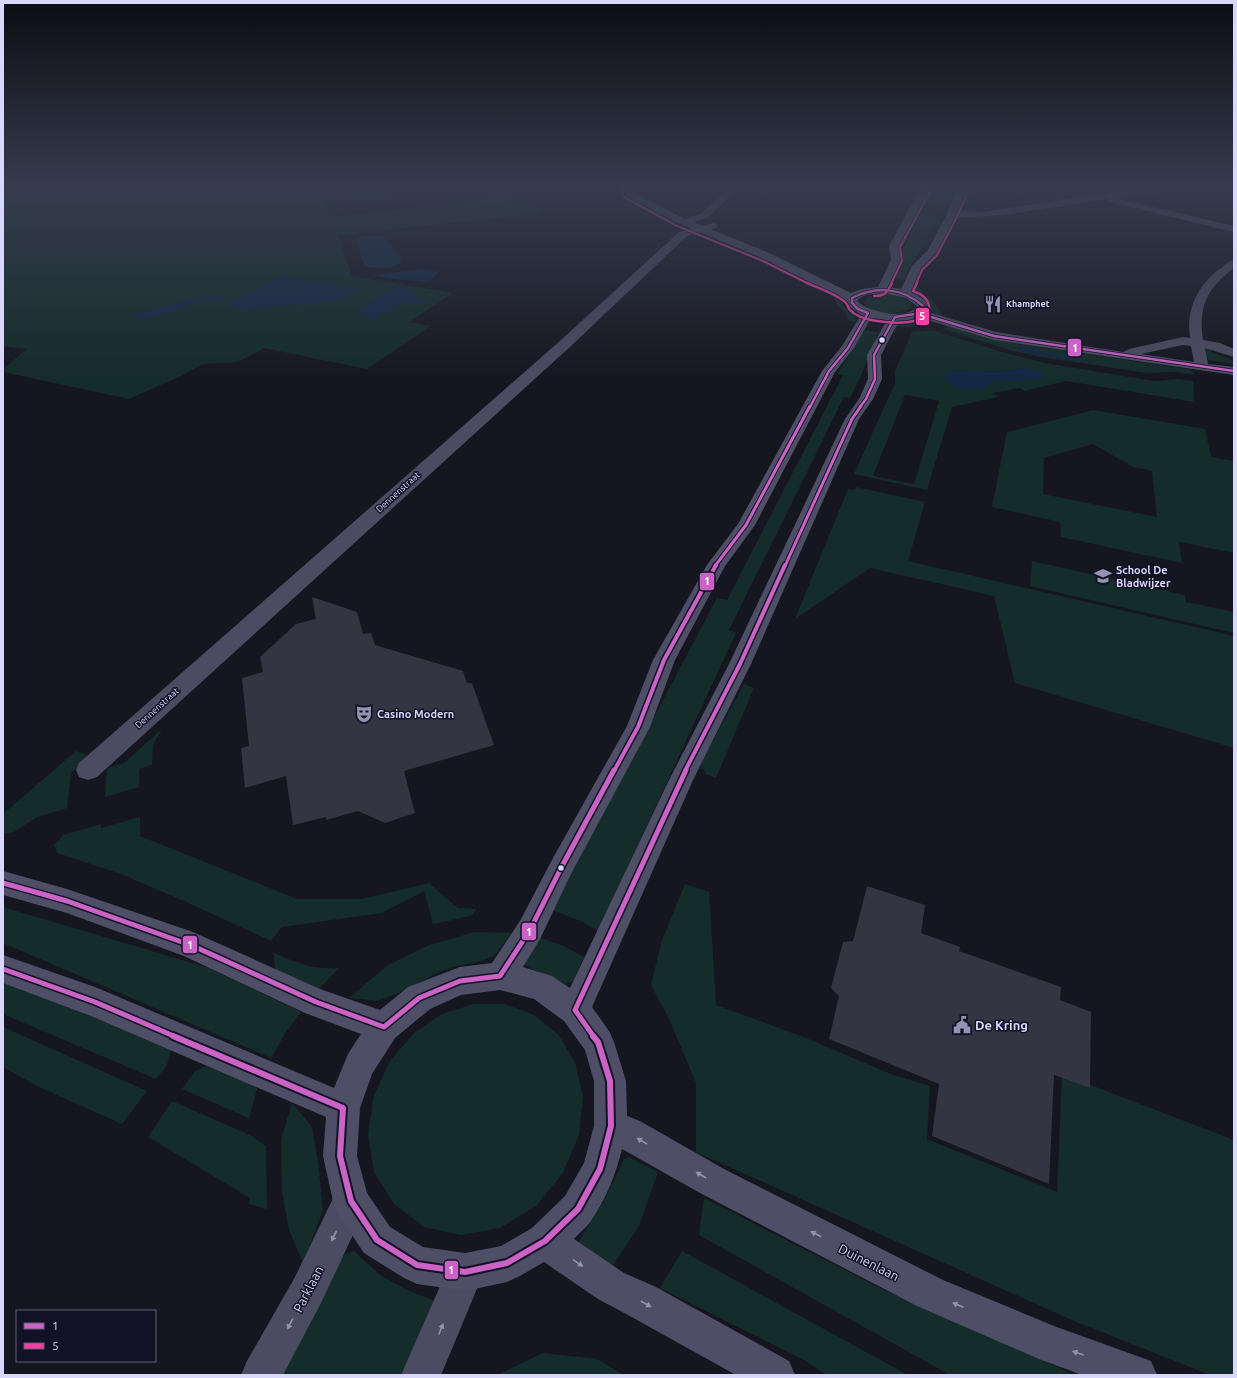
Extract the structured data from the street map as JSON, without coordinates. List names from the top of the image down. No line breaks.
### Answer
{"streets":{"main road":["Duinenlaan"],"street":["Dennenstraat","Parklaan"]},"places":{"restaurant":["Khamphet"],"school or university":["School De Bladwijzer"],"theatre":["Casino Modern"],"public building":["De Kring"]},"lines":["transit line 5","transit line 1"],"legend":["1","5"]}
